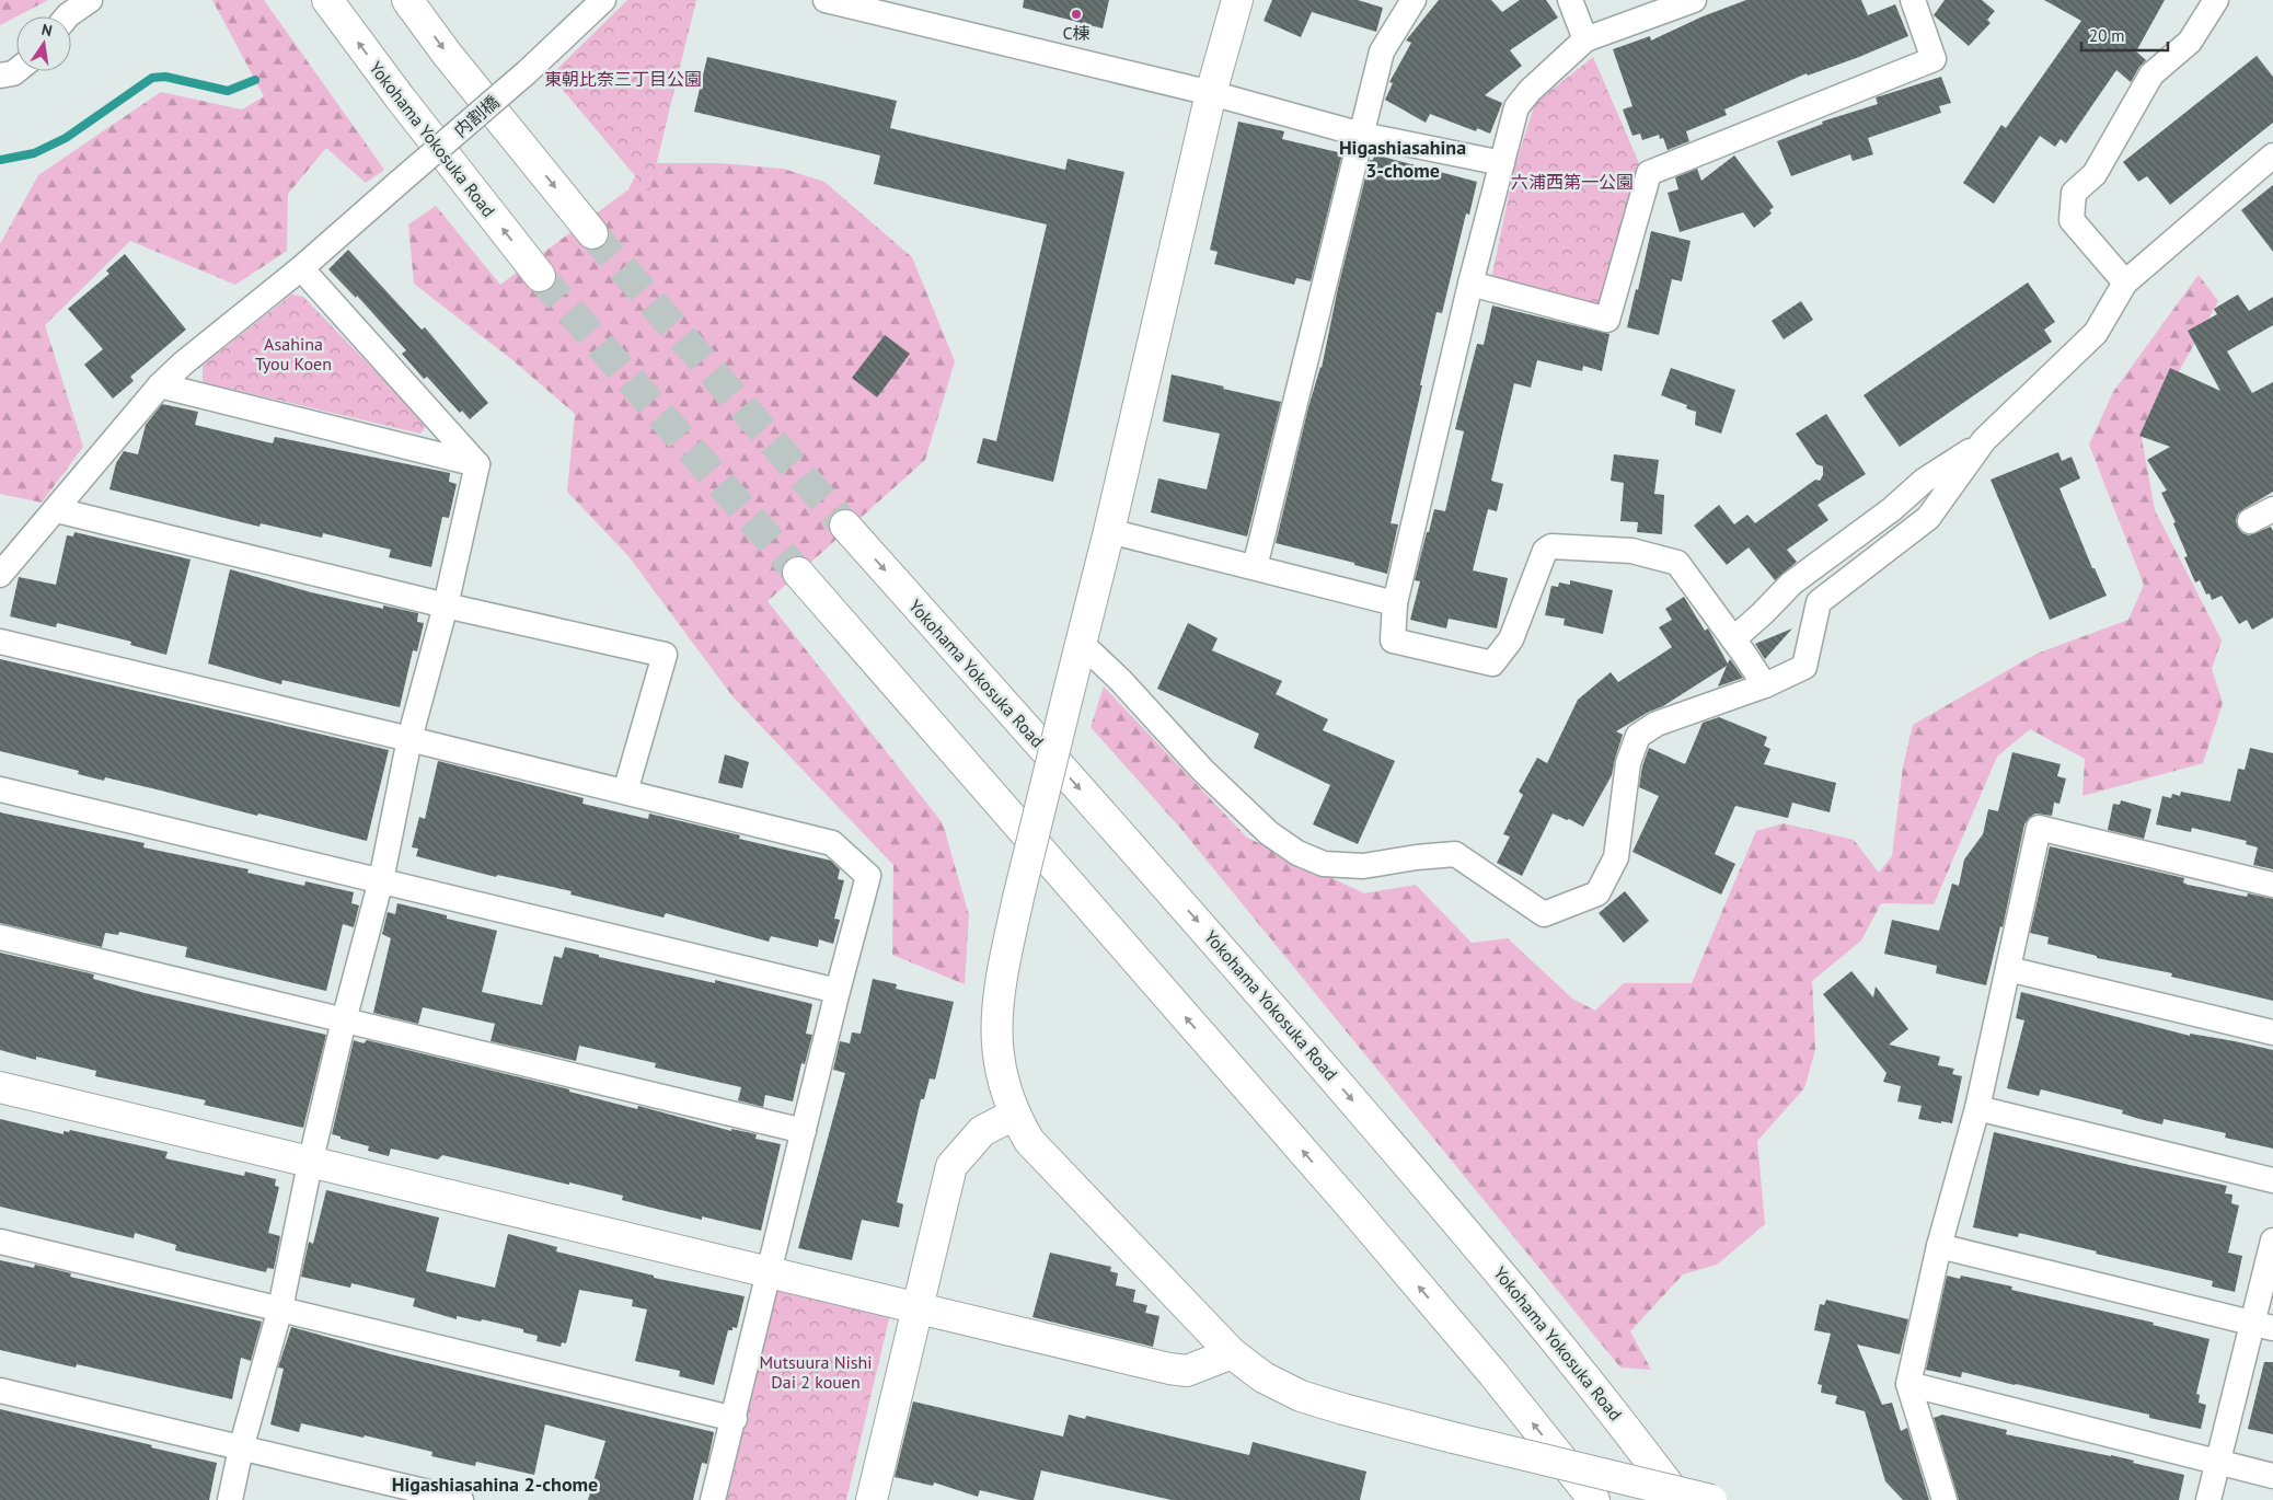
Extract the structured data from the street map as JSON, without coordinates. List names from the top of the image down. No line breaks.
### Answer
{"streets":{"main road":["Yokohama Yokosuka Road"],"street":["内割橋"]},"districts":["Higashiasahina 3-chome","Higashiasahina 2-chome"],"parks":["東朝比奈三丁目公園","六浦西第一公園","Asahina Tyou Koen","Mutsuura Nishi Dai 2 kouen"],"places":["C棟"],"scale_bar":"20 m","north":"top"}
